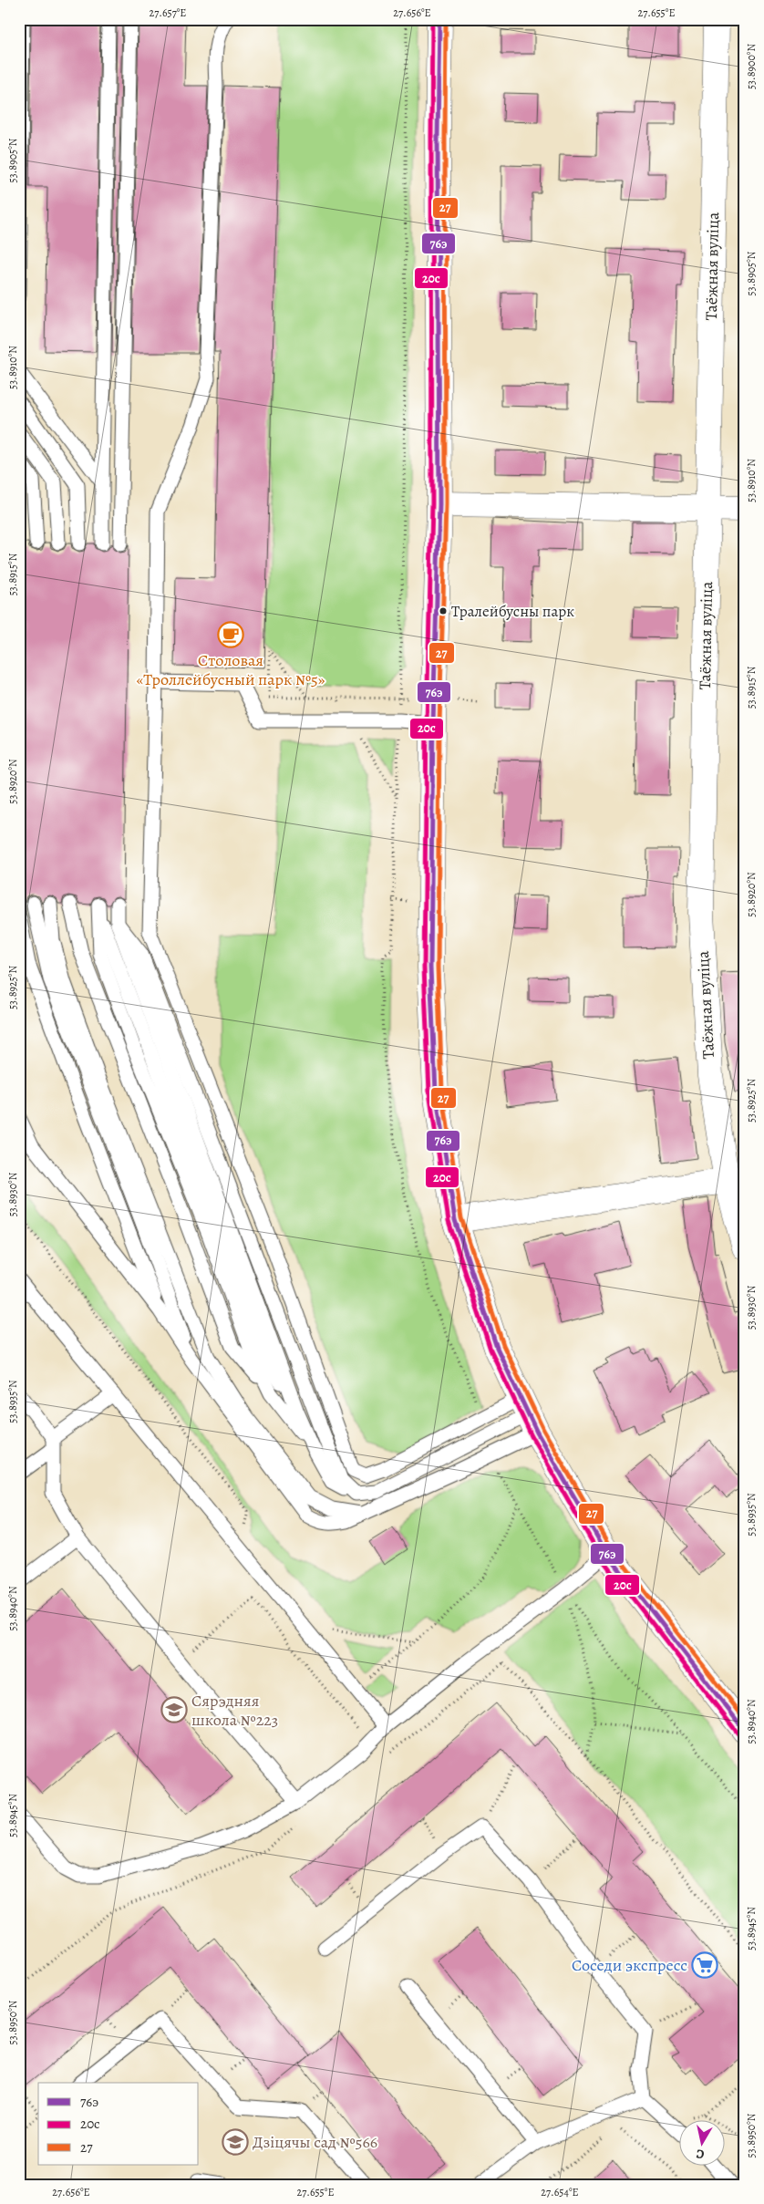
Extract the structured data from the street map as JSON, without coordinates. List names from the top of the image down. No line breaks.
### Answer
{"streets":{"street":["Таёжная вуліца"]},"places":{"other":["Тралейбусны парк"],"cafe":["Столовая «Троллейбусный парк №5»"],"school or university":["Сярэдняя школа №223","Дзіцячы сад №566"],"supermarket":["Соседи экспресс"]},"lines":["transit line 76э","transit line 20с","transit line 27"],"legend":["76э","20с","27"],"north":"bottom","coordinates":["27.657°E","27.656°E","27.655°E","53.8900°N","53.8905°N","53.8910°N","53.8915°N","53.8920°N","53.8925°N","53.8930°N","53.8935°N","53.8940°N","53.8945°N","53.8950°N","27.654°E"]}
